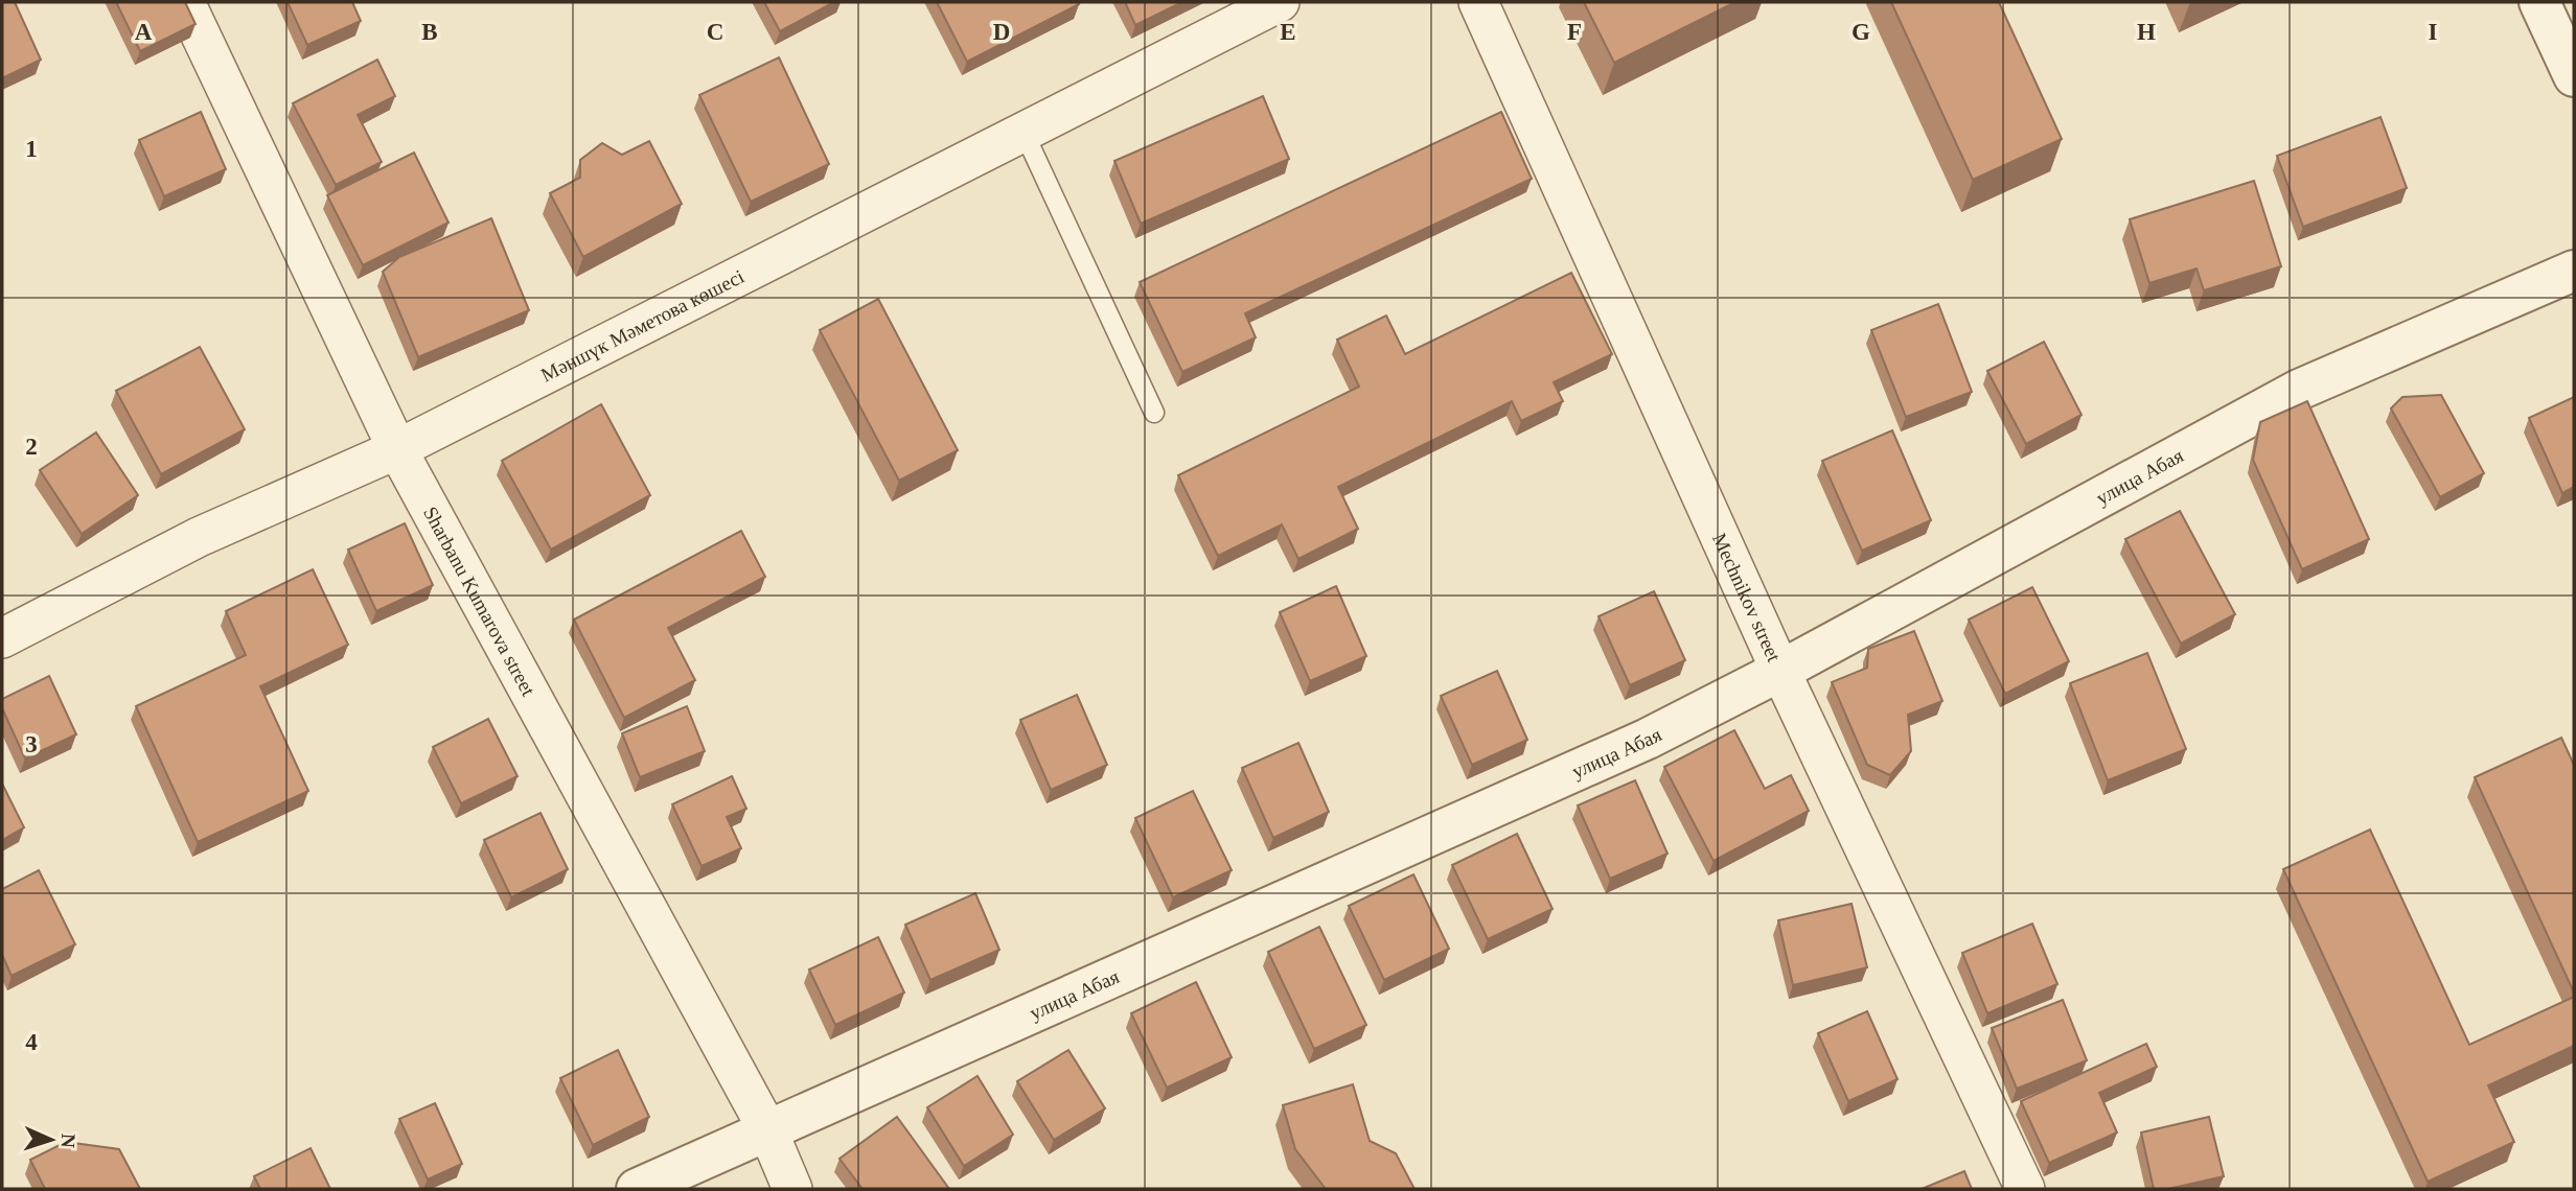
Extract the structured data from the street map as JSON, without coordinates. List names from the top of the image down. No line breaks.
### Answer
{"streets":{"street":["Мәншүк Мәметова көшесі","улица Абая","Mechnikov street","Sharbanu Kumarova street"]},"crossings":[["Мәншүк Мәметова көшесі","Sharbanu Kumarova street"],["улица Абая","Mechnikov street"],["улица Абая","Sharbanu Kumarova street"]],"north":"right","grid":{"columns":["A","B","C","D","E","F","G","H","I"],"rows":["1","2","3","4"]}}
